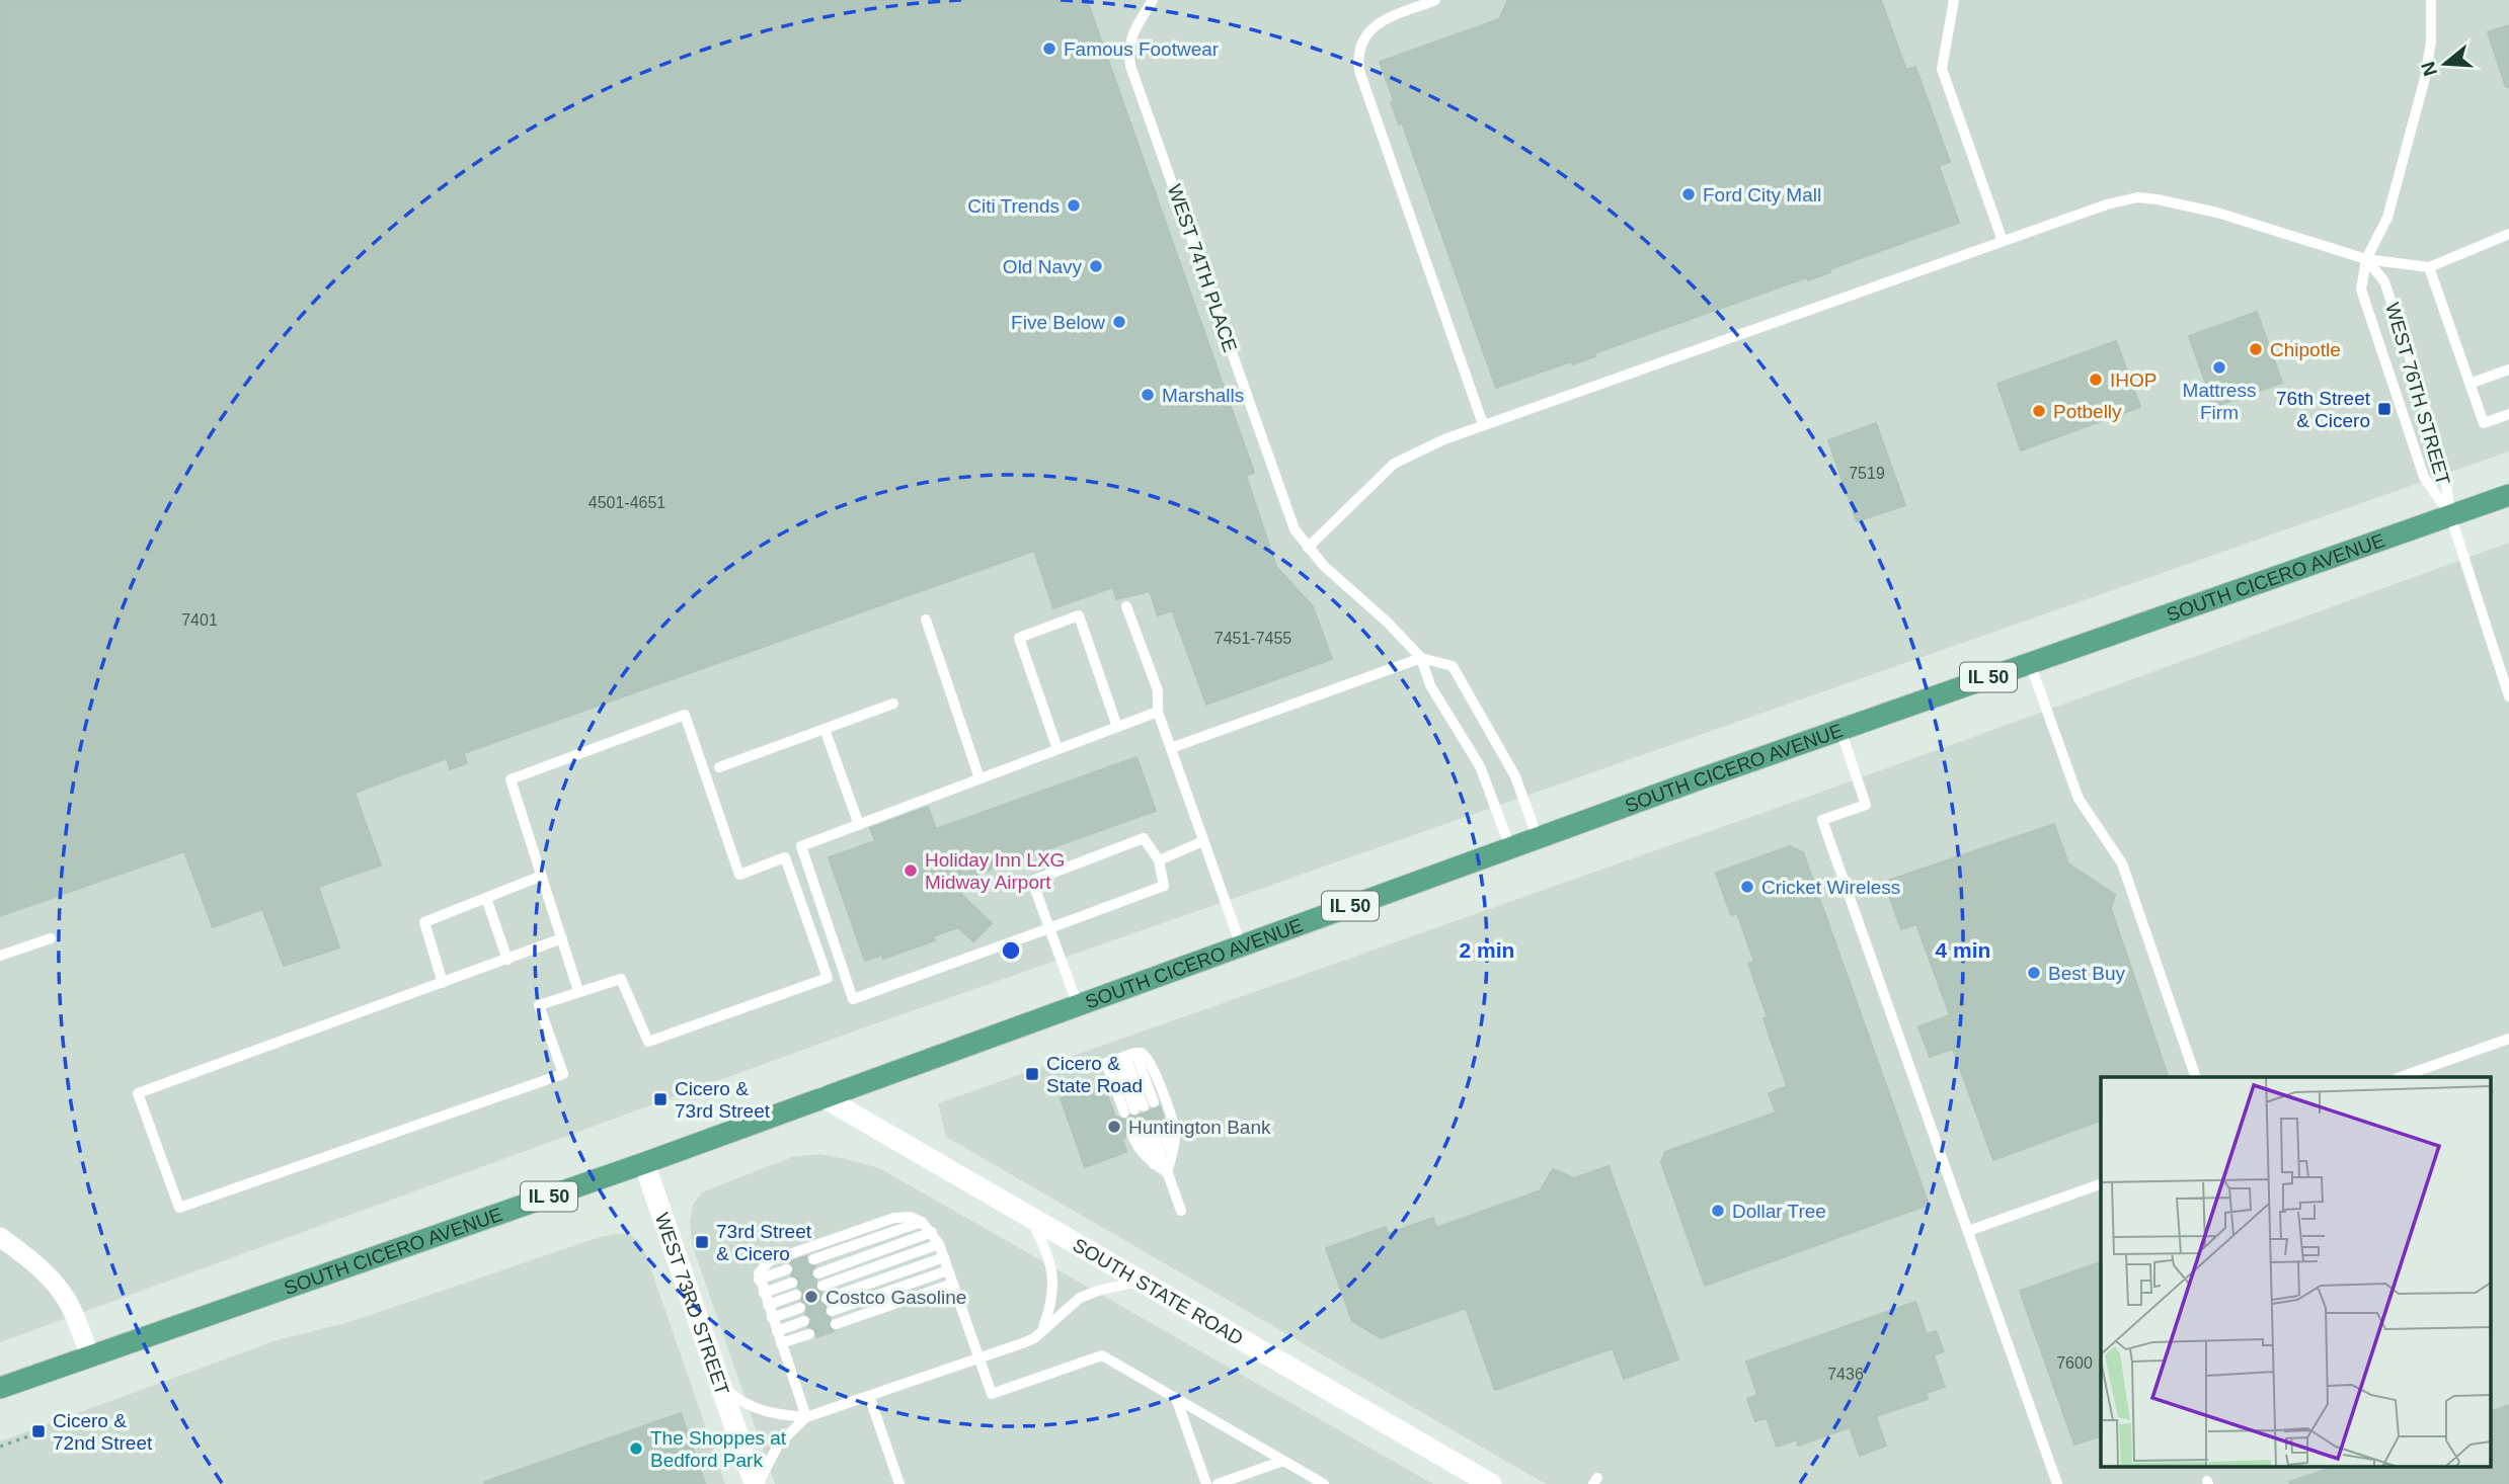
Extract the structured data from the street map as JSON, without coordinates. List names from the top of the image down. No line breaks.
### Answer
{"streets":{"main road":["SOUTH CICERO AVENUE","IL 50"],"street":["SOUTH STATE ROAD","WEST 73RD STREET"],"lane":["WEST 74TH PLACE","WEST 76TH STREET"]},"crossings":[["WEST 74TH PLACE","SOUTH CICERO AVENUE"],["WEST 76TH STREET","SOUTH CICERO AVENUE"],["SOUTH CICERO AVENUE","SOUTH STATE ROAD"],["SOUTH CICERO AVENUE","WEST 73RD STREET"]],"places":{"other":["Famous Footwear","Ford City Mall","Citi Trends","Old Navy","Five Below","Chipotle","Mattress Firm","IHOP","Marshalls","Potbelly","Holiday Inn LXG Midway Airport","Cricket Wireless","Best Buy","Huntington Bank","Dollar Tree","Costco Gasoline","The Shoppes at Bedford Park"],"transit":["76th Street & Cicero","Cicero & State Road","Cicero & 73rd Street","73rd Street & Cicero","Cicero & 72nd Street"]},"house_numbers":["7519","4501-4651","7401","7451-7455","7600","7436"],"north":"left","rings":["2 min","4 min"]}
